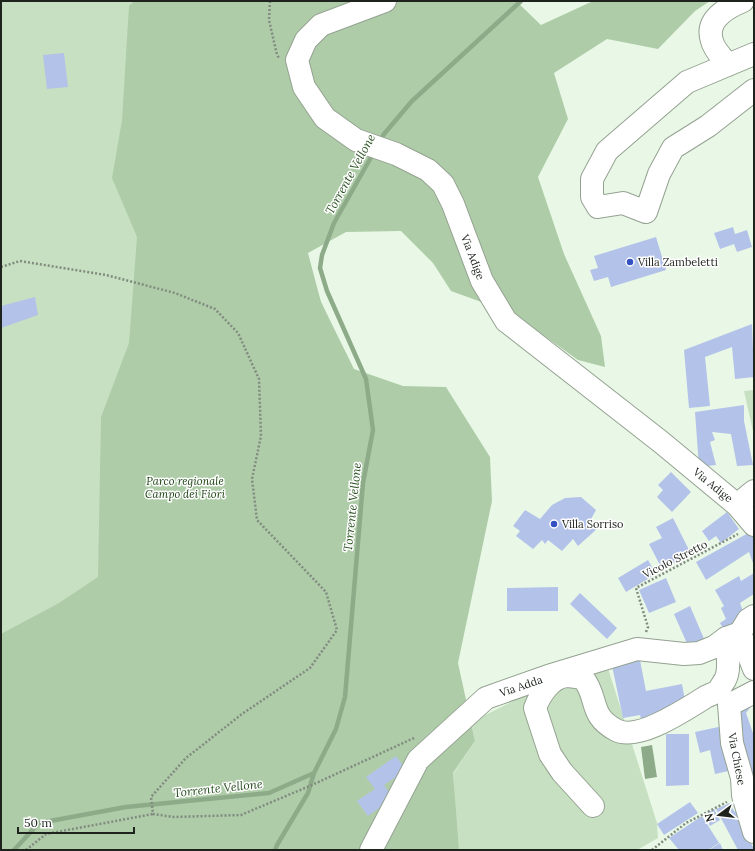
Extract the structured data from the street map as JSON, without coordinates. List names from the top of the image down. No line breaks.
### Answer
{"streets":{"street":["Via Adige","Via Adda","Via Chiese"],"path":["Vicolo Stretto"]},"crossings":[["Via Adige","Vicolo Stretto"],["Vicolo Stretto","Via Adda"]],"water":["Torrente Vellone"],"parks":["Parco regionale Campo dei Fiori"],"places":["Villa Zambeletti","Villa Sorriso"],"scale_bar":"50 m","north":"left"}
